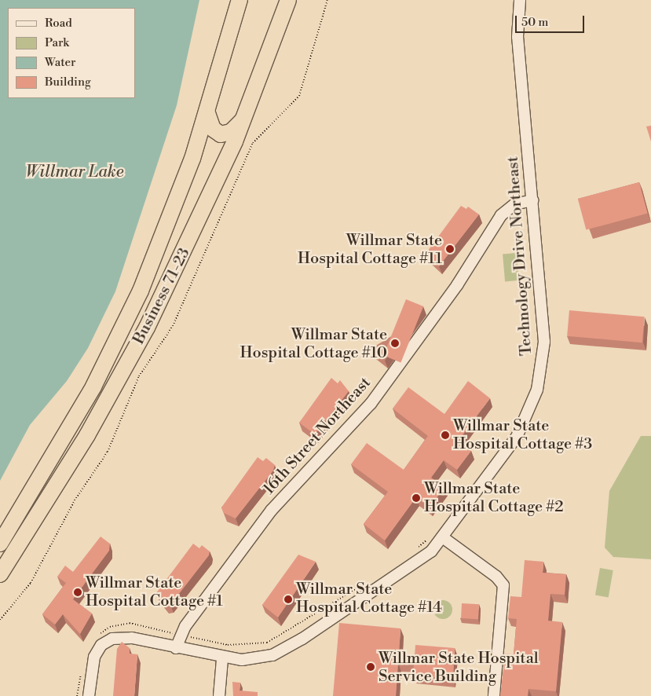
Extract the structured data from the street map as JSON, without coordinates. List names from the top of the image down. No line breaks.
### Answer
{"streets":{"highway":["Business 71-23"],"street":["Technology Drive Northeast","16th Street Northeast"]},"crossings":[["Technology Drive Northeast","16th Street Northeast"]],"water":["Willmar Lake"],"places":["Willmar State Hospital Cottage #11","Willmar State Hospital Cottage #10","Willmar State Hospital Cottage #3","Willmar State Hospital Cottage #2","Willmar State Hospital Cottage #1","Willmar State Hospital Cottage #14","Willmar State Hospital Service Building"],"legend":["Road","Park","Water","Building"],"scale_bar":"50 m"}
